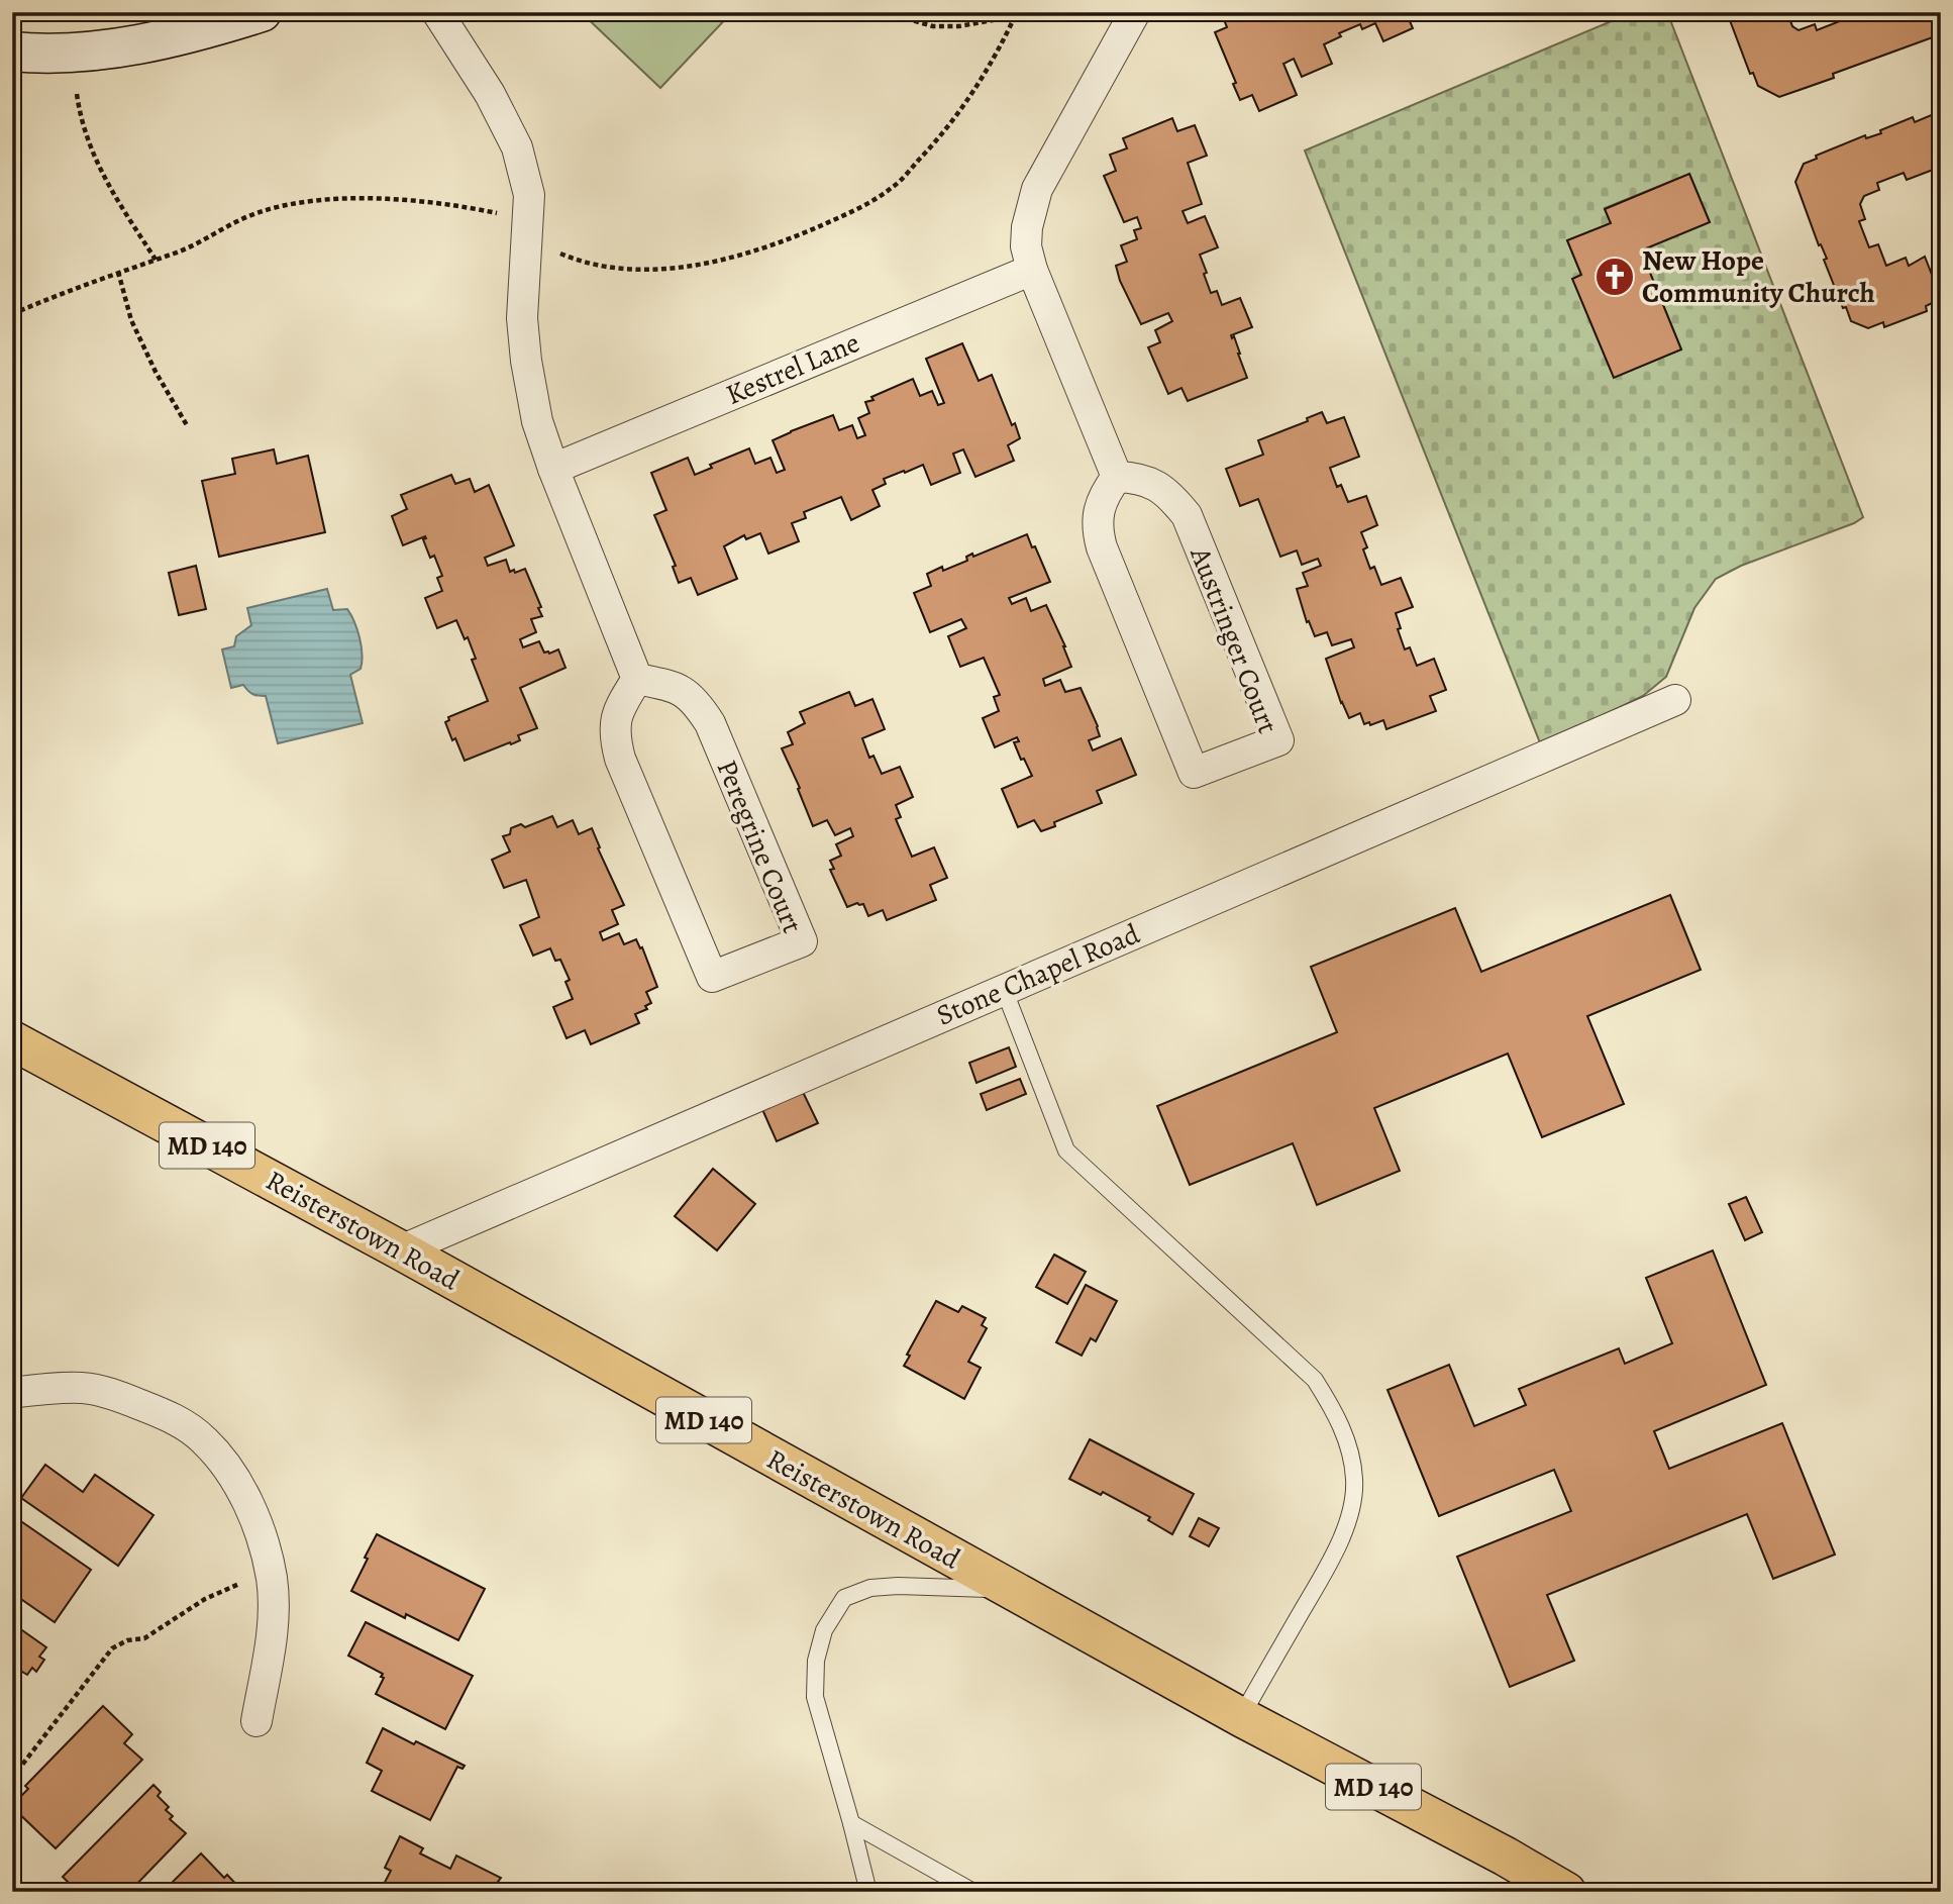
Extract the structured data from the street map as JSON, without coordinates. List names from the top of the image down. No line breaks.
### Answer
{"streets":{"main road":["MD 140","Reisterstown Road"],"street":["Kestrel Lane","Austringer Court","Peregrine Court","Stone Chapel Road"]},"crossings":[["Stone Chapel Road","Reisterstown Road"]],"places":{"church":["New Hope Community Church"]}}
